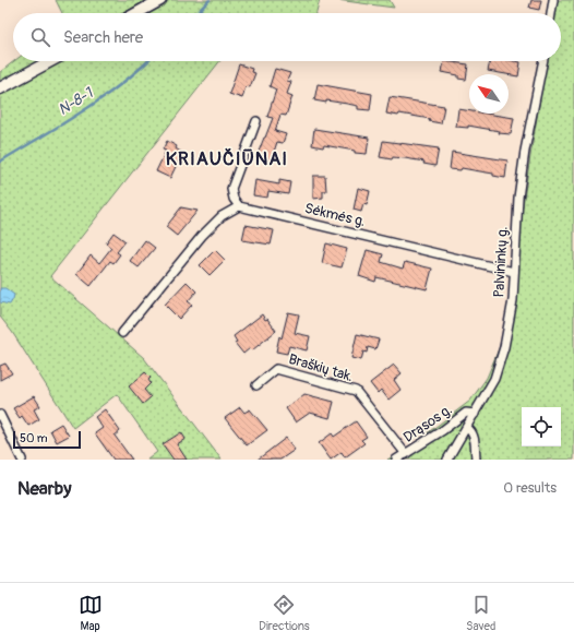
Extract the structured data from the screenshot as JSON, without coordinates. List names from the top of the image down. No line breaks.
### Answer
{"streets":{"street":["Sėkmės g.","Palvininkų g.","Braškių tak.","Drąsos g."]},"crossings":[["Sėkmės g.","Palvininkų g."],["Palvininkų g.","Drąsos g."],["Braškių tak.","Drąsos g."]],"districts":["KRIAUČIŪNAI"],"water":["N-8-1"],"scale_bar":"50 m","north":"top left","page":{"search":"Search here","scale":"50 m","heading":["Nearby","0 results"],"nav":["Map","Directions","Saved"]}}
